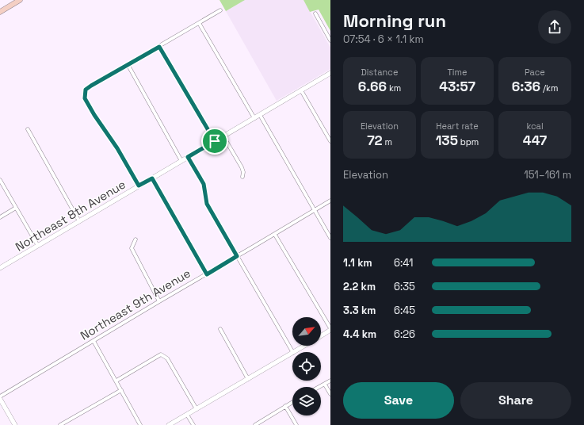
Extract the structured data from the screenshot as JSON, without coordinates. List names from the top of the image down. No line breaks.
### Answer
{"streets":{"street":["Northeast 8th Avenue","Northeast 9th Avenue"]},"north":"top right","page":{"heading":["Morning run","07:54 · 6 × 1.1 km"],"stats":[["Distance","6.66 km"],["Time","43:57"],["Pace","6:36 /km"],["Elevation","72 m"],["Heart rate","135 bpm"],["kcal","447"]],"chart":["Elevation","151–161 m"],"list":[{"name":"1.1 km","note":"6:41"},{"name":"2.2 km","note":"6:35"},{"name":"3.3 km","note":"6:45"},{"name":"4.4 km","note":"6:26"}],"buttons":["Save","Share"]}}
